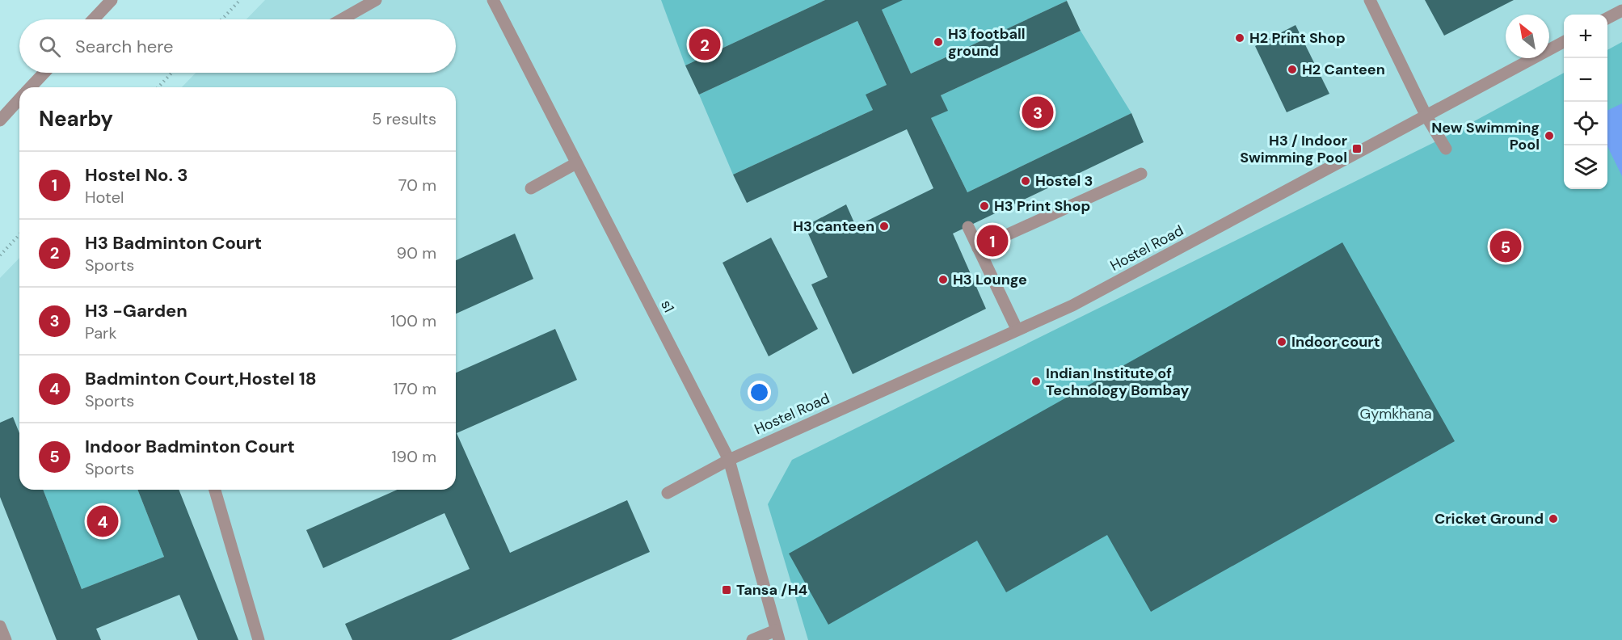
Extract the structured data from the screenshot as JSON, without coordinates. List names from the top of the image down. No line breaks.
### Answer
{"streets":{"lane":["Hostel Road","s1"]},"crossings":[["Hostel Road","s1"]],"parks":["Gymkhana"],"places":{"other":["H2 Print Shop","H3 football ground","H2 Canteen","New Swimming Pool","Hostel 3","H3 Print Shop","H3 canteen","H3 Lounge","Indoor court","Indian Institute of Technology Bombay","Cricket Ground"],"transit":["H3 / Indoor Swimming Pool","Tansa /H4"]},"north":"top left","page":{"map_buttons":["+","−"],"search":"Search here","pins":["2","3","1","5","4"],"heading":["Nearby","5 results"],"list":[{"mark":"1","name":"Hostel No. 3","note":"Hotel","value":"70 m"},{"mark":"2","name":"H3 Badminton Court","note":"Sports","value":"90 m"},{"mark":"3","name":"H3 -Garden","note":"Park","value":"100 m"},{"mark":"4","name":"Badminton Court,Hostel 18","note":"Sports","value":"170 m"},{"mark":"5","name":"Indoor Badminton Court","note":"Sports","value":"190 m"}]}}
